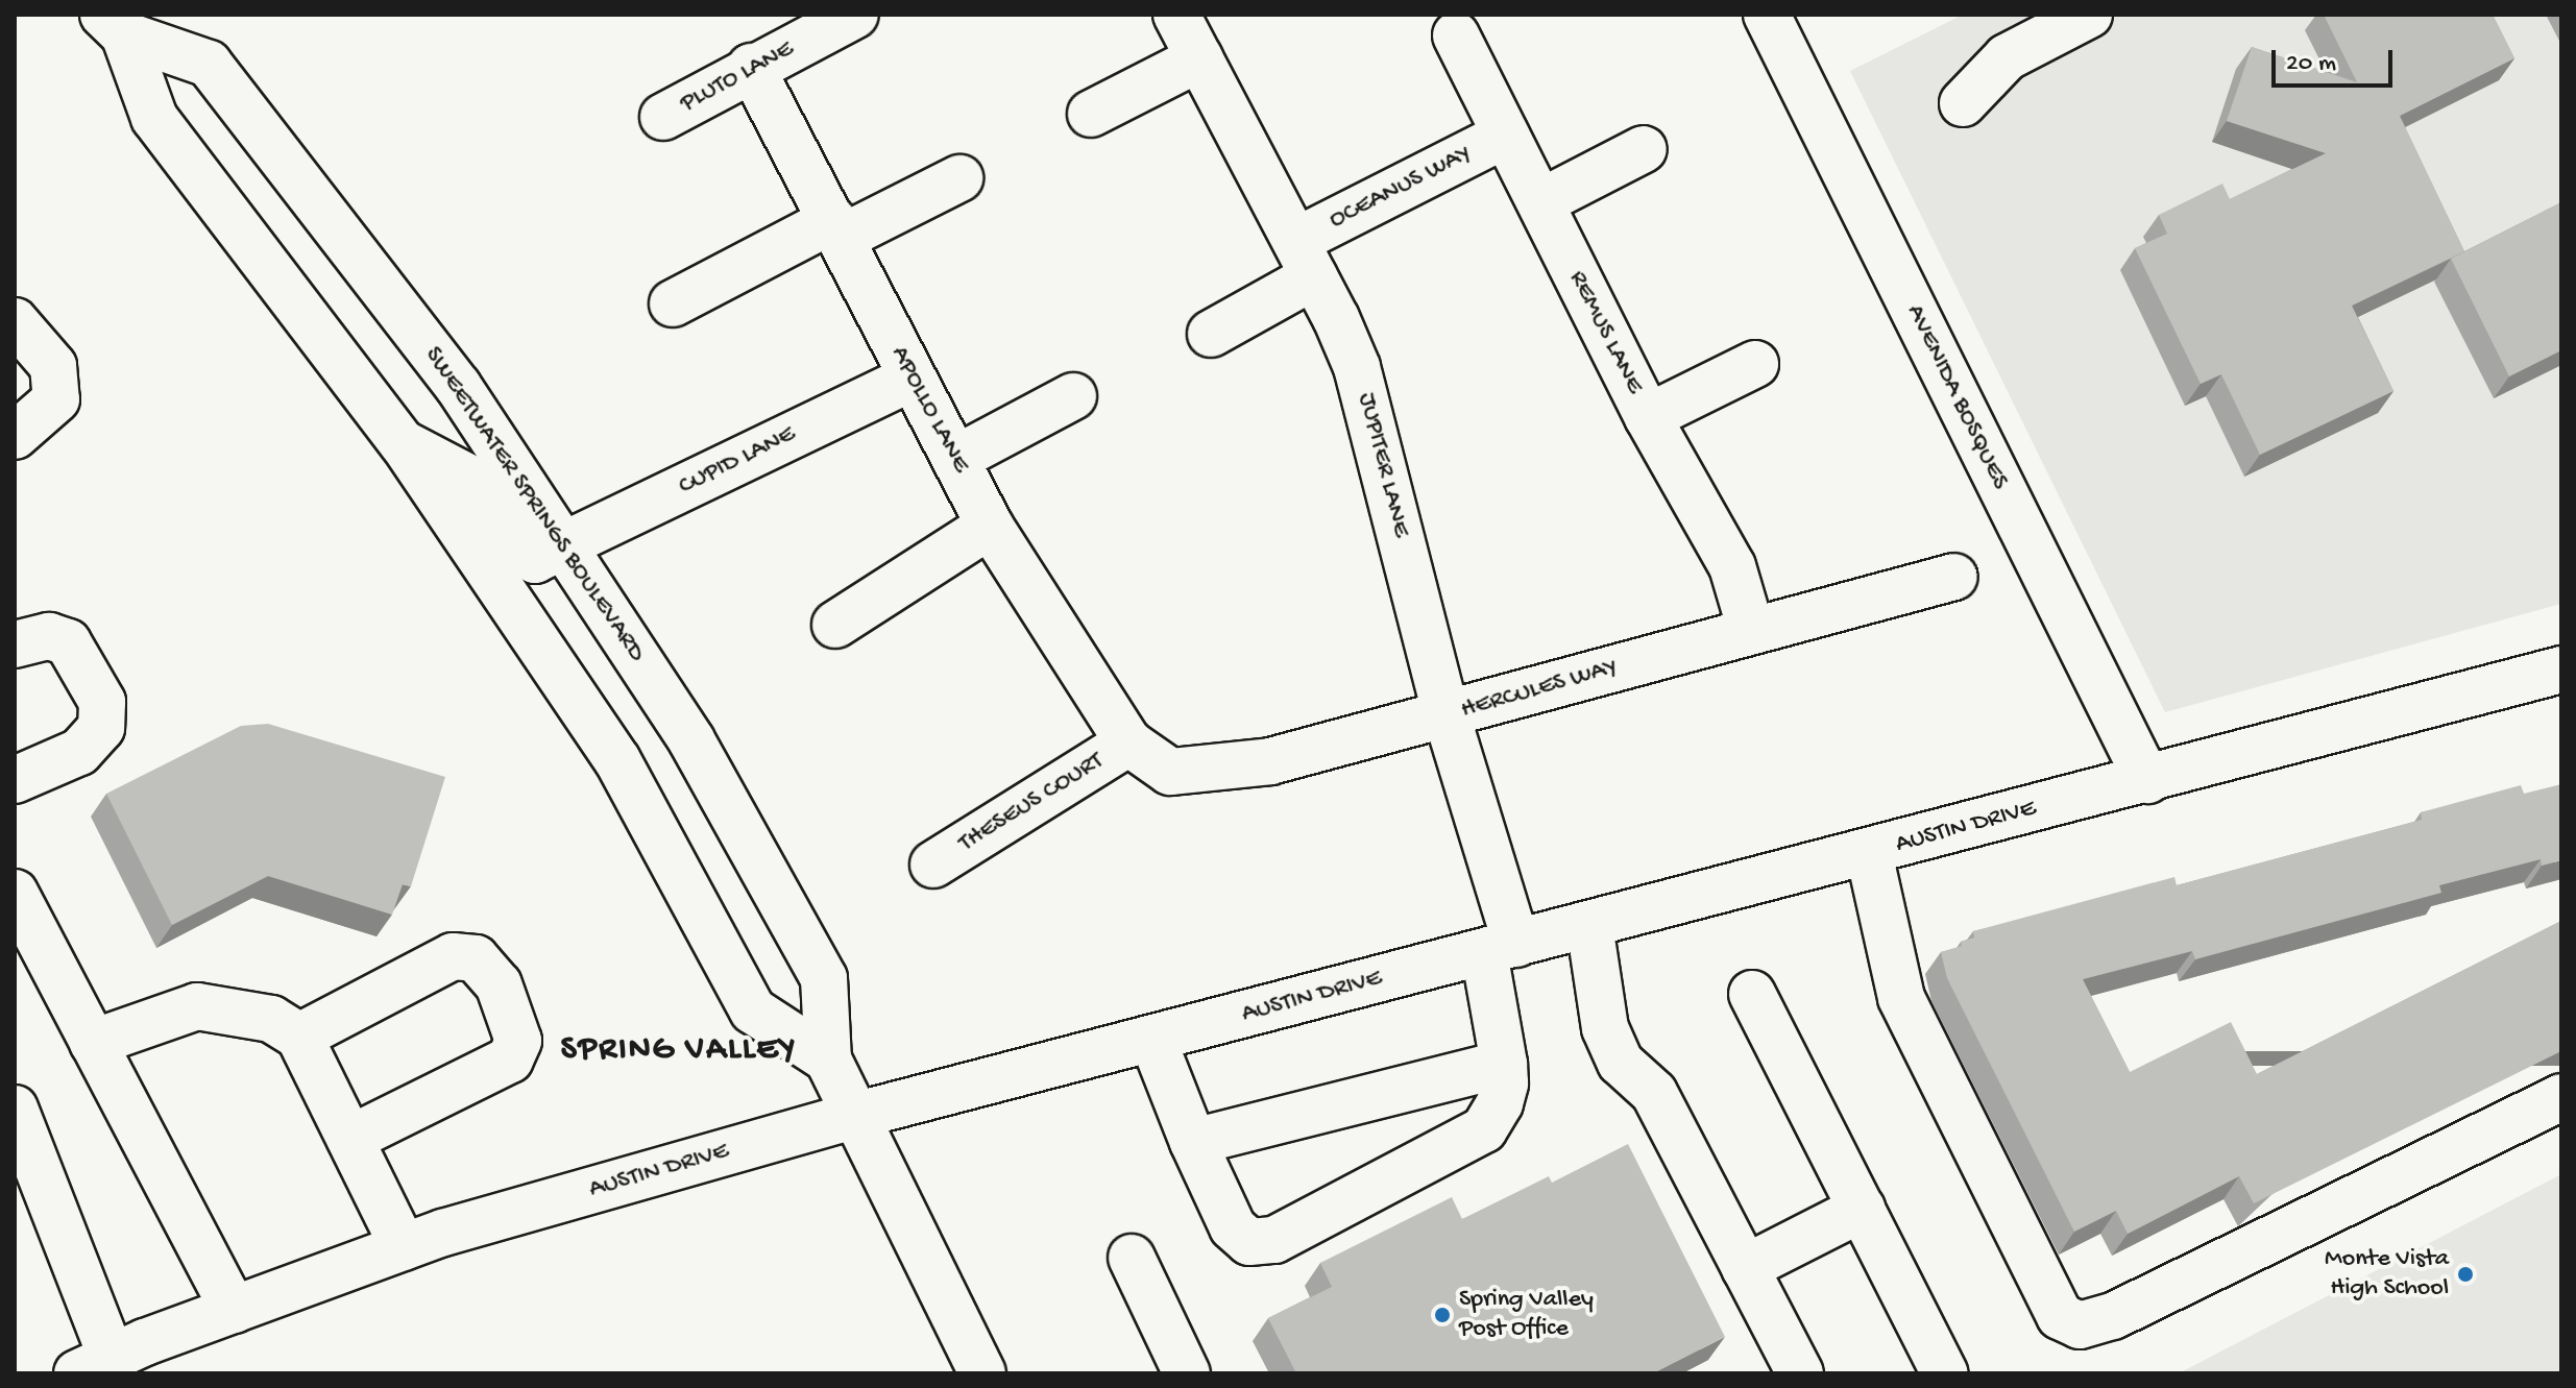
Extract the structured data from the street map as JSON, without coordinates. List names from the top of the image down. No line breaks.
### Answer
{"streets":{"street":["PLUTO LANE","OCEANUS WAY","REMUS LANE","AVENIDA BOSQUES","APOLLO LANE","CUPID LANE","JUPITER LANE","SWEETWATER SPRINGS BOULEVARD","HERCULES WAY","THESEUS COURT","AUSTIN DRIVE"]},"crossings":[["PLUTO LANE","APOLLO LANE"],["OCEANUS WAY","REMUS LANE"],["OCEANUS WAY","JUPITER LANE"],["REMUS LANE","HERCULES WAY"],["AVENIDA BOSQUES","AUSTIN DRIVE"],["APOLLO LANE","CUPID LANE"],["APOLLO LANE","HERCULES WAY"],["APOLLO LANE","THESEUS COURT"],["CUPID LANE","SWEETWATER SPRINGS BOULEVARD"],["JUPITER LANE","HERCULES WAY"],["JUPITER LANE","AUSTIN DRIVE"],["SWEETWATER SPRINGS BOULEVARD","AUSTIN DRIVE"],["HERCULES WAY","THESEUS COURT"]],"districts":["SPRING VALLEY"],"places":["Monte Vista High School","Spring Valley Post Office"],"scale_bar":"20 m"}
